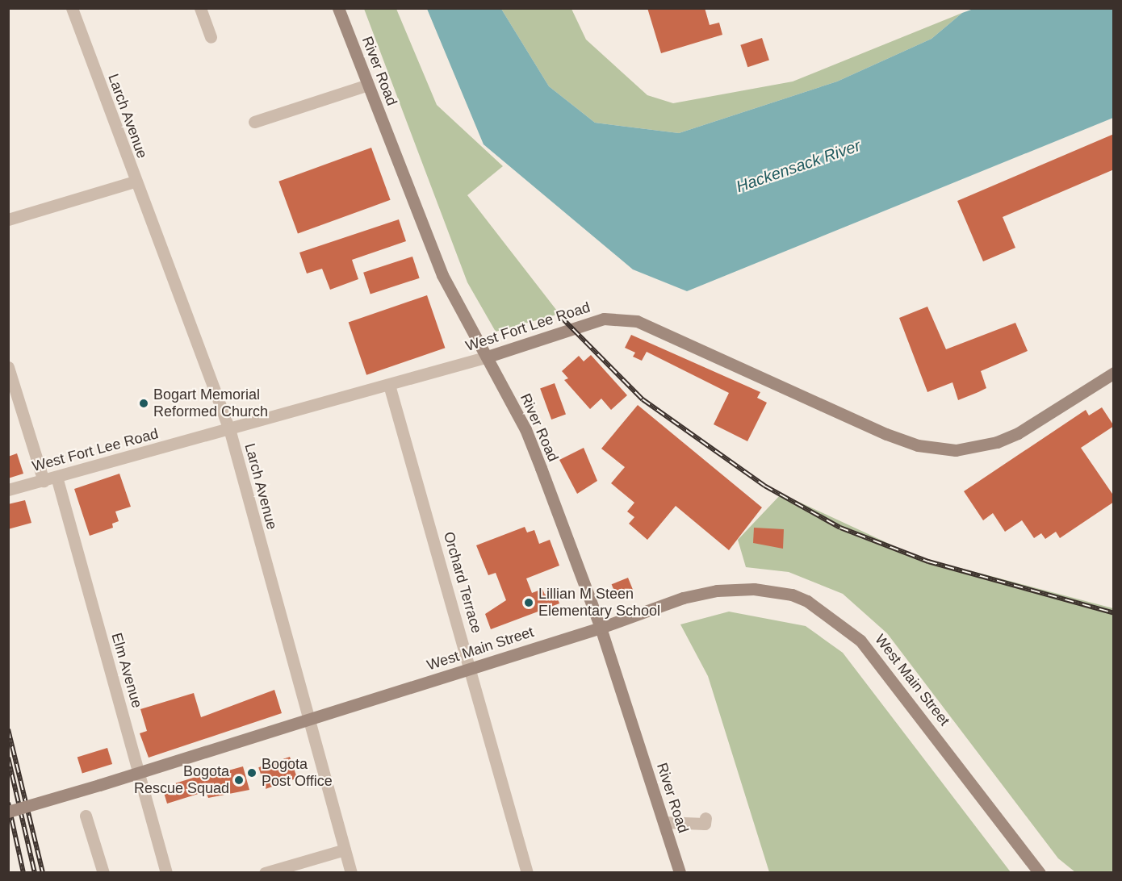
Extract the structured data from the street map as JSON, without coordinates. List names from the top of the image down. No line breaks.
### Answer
{"streets":{"main road":["River Road","West Fort Lee Road","West Main Street"],"street":["Larch Avenue","Orchard Terrace","Elm Avenue"]},"crossings":[["River Road","West Fort Lee Road"],["River Road","West Main Street"],["Larch Avenue","West Fort Lee Road"],["Larch Avenue","West Main Street"],["West Fort Lee Road","Orchard Terrace"],["West Fort Lee Road","Elm Avenue"],["Orchard Terrace","West Main Street"],["West Main Street","Elm Avenue"]],"water":["Hackensack River"],"places":["Bogart Memorial Reformed Church","Lillian M Steen Elementary School","Bogota Post Office","Bogota Rescue Squad"]}
